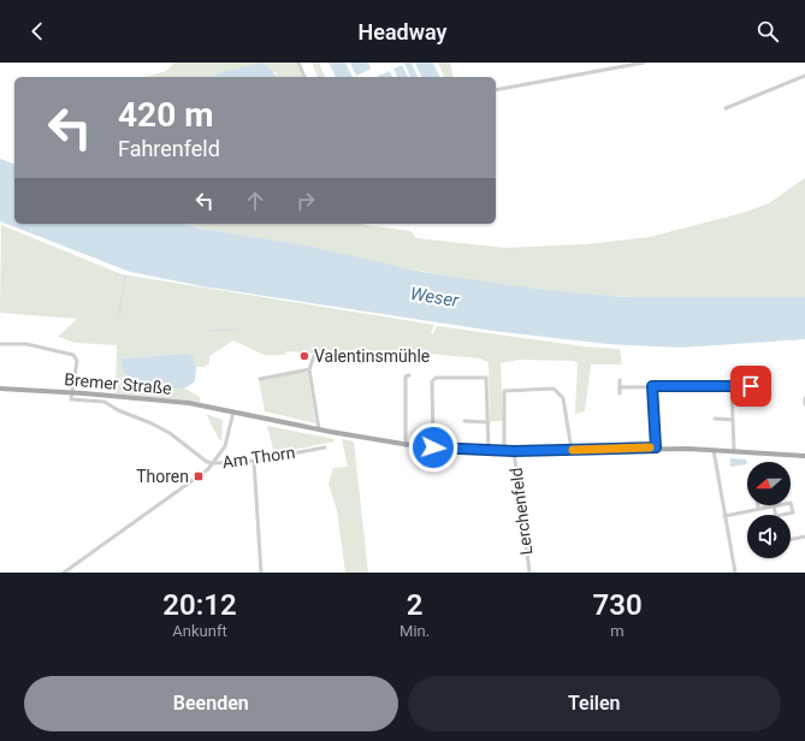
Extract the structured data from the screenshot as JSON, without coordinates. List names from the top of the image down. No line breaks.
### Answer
{"streets":{"main road":["Bremer Straße"],"street":["Am Thorn","Lerchenfeld"]},"crossings":[["Bremer Straße","Am Thorn"],["Bremer Straße","Lerchenfeld"]],"water":["Weser"],"places":{"other":["Valentinsmühle"],"transit":["Thoren"]},"north":"left","page":{"header":"Headway","turn":["420 m","Fahrenfeld"],"eta":["20:12","Ankunft","2","Min.","730","m"],"buttons":["Beenden","Teilen"]}}
